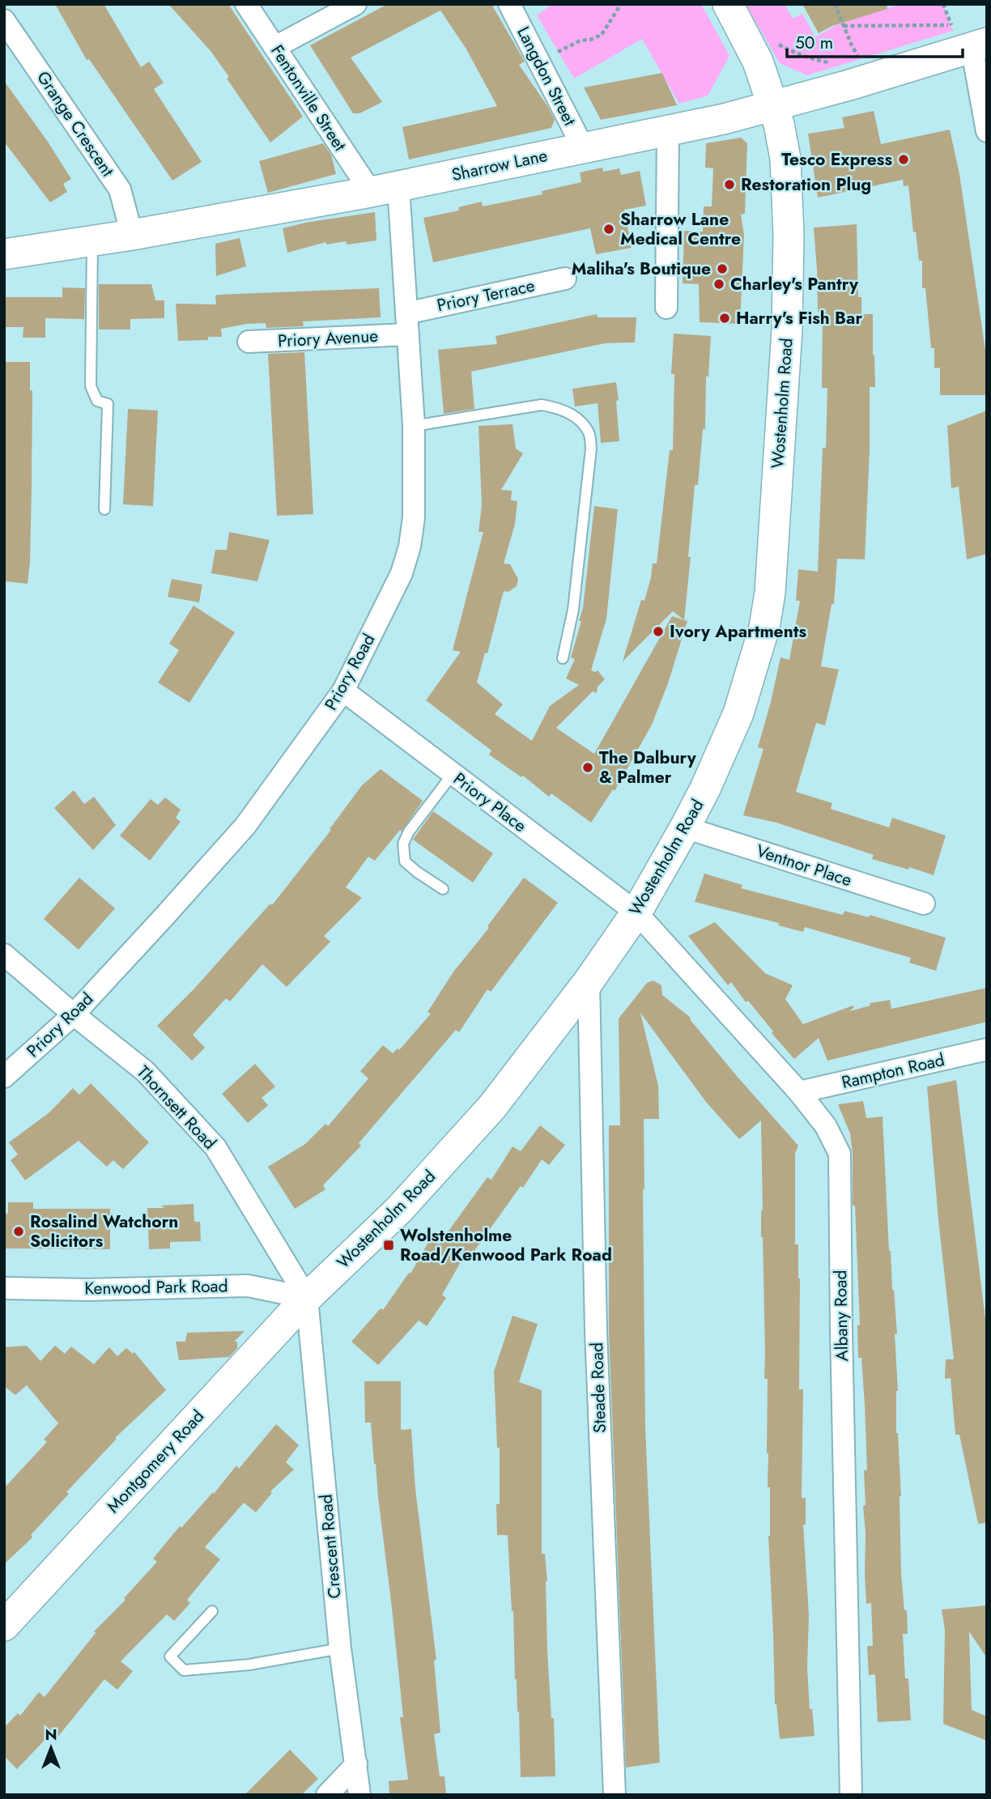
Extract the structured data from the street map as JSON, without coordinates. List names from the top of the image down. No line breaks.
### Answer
{"streets":{"street":["Langdon Street","Fentonville Street","Grange Crescent","Sharrow Lane","Priory Terrace","Priory Avenue","Wostenholm Road","Priory Road","Priory Place","Ventnor Place","Rampton Road","Thornsett Road","Kenwood Park Road","Albany Road","Steade Road","Montgomery Road","Crescent Road"]},"crossings":[["Langdon Street","Sharrow Lane"],["Fentonville Street","Sharrow Lane"],["Fentonville Street","Priory Road"],["Grange Crescent","Sharrow Lane"],["Sharrow Lane","Wostenholm Road"],["Sharrow Lane","Priory Road"],["Priory Terrace","Priory Road"],["Priory Avenue","Priory Road"],["Wostenholm Road","Priory Place"],["Wostenholm Road","Ventnor Place"],["Wostenholm Road","Thornsett Road"],["Wostenholm Road","Kenwood Park Road"],["Wostenholm Road","Albany Road"],["Wostenholm Road","Steade Road"],["Wostenholm Road","Montgomery Road"],["Wostenholm Road","Crescent Road"],["Priory Road","Priory Place"],["Priory Road","Thornsett Road"],["Priory Place","Albany Road"],["Rampton Road","Albany Road"],["Thornsett Road","Kenwood Park Road"],["Thornsett Road","Montgomery Road"],["Thornsett Road","Crescent Road"],["Kenwood Park Road","Montgomery Road"],["Kenwood Park Road","Crescent Road"],["Montgomery Road","Crescent Road"]],"places":{"other":["Tesco Express","Restoration Plug","Sharrow Lane Medical Centre","Maliha's Boutique","Charley's Pantry","Harry's Fish Bar","Ivory Apartments","The Dalbury & Palmer","Rosalind Watchorn Solicitors"],"transit":["Wolstenholme Road/Kenwood Park Road"]},"scale_bar":"50 m","north":"top"}
